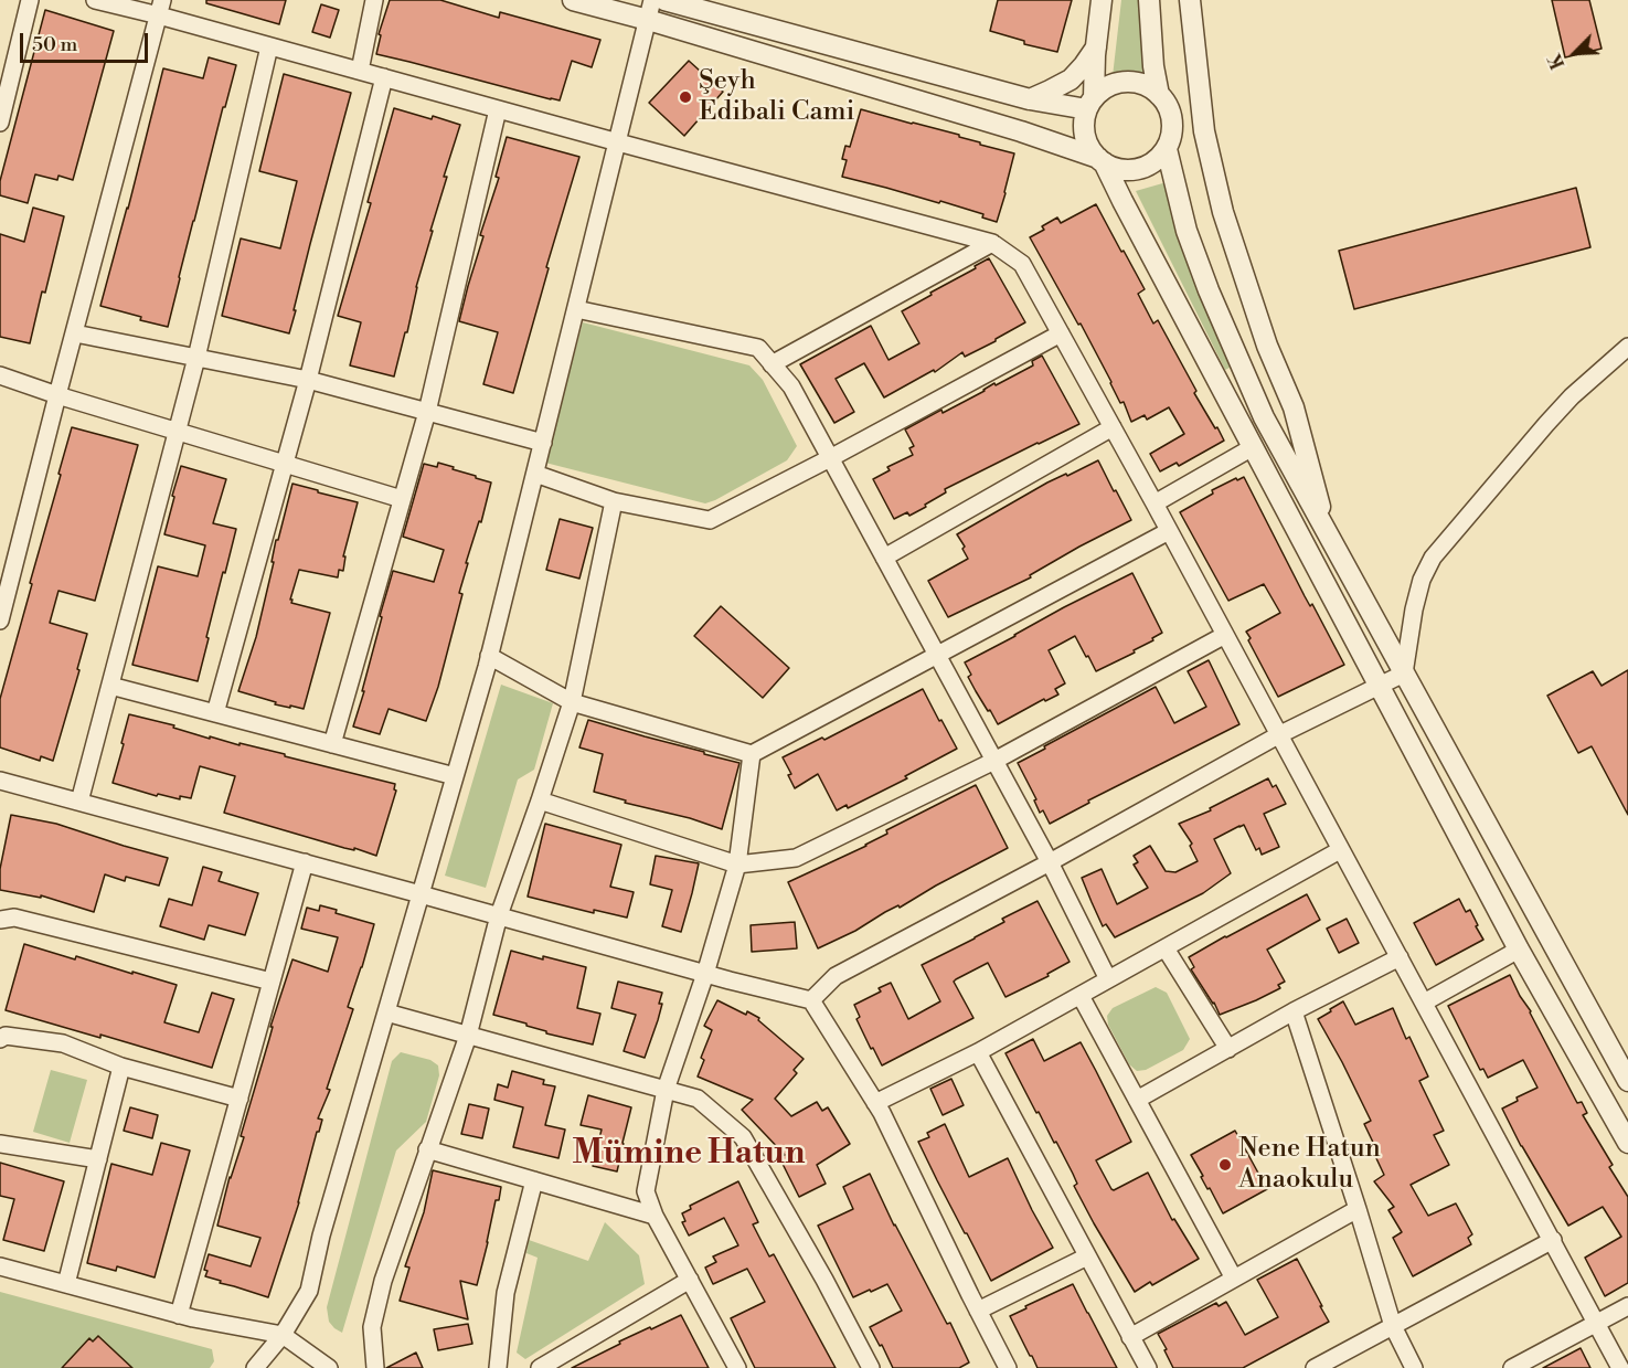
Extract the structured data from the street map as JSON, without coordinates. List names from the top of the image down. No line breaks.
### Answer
{"districts":["Mümine Hatun"],"places":["Şeyh Edibali Cami","Nene Hatun Anaokulu"],"scale_bar":"50 m","north":"bottom left"}
